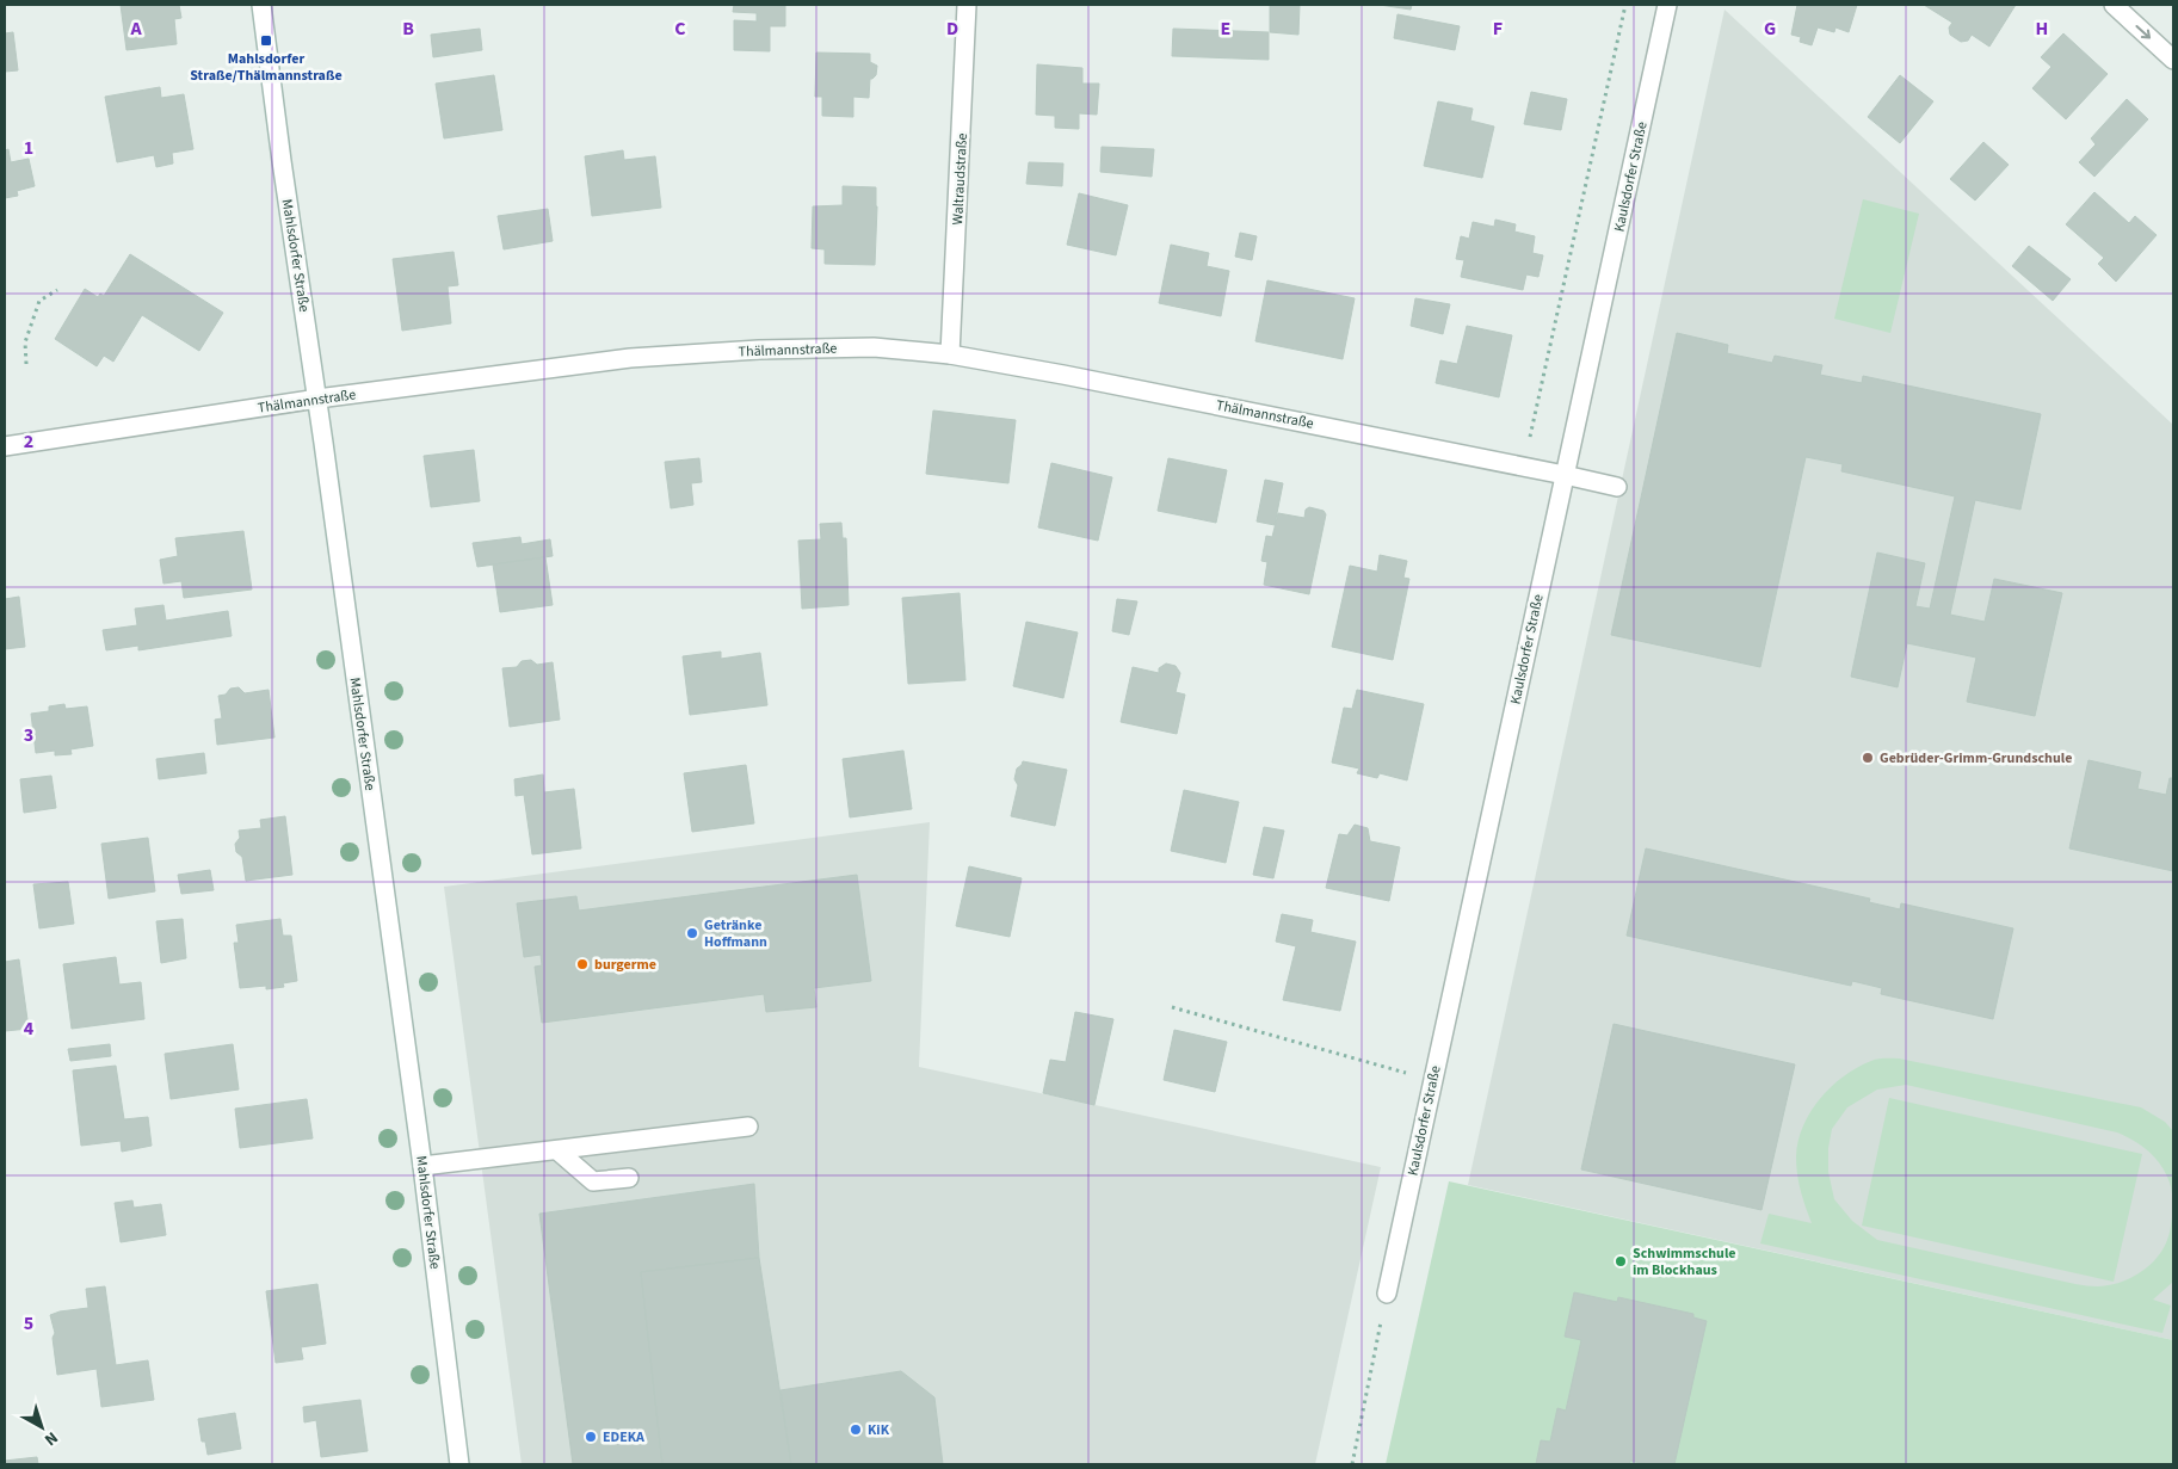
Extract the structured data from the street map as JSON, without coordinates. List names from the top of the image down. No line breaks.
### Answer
{"streets":{"street":["Kaulsdorfer Straße","Waltraudstraße","Mahlsdorfer Straße","Thälmannstraße"]},"crossings":[["Kaulsdorfer Straße","Thälmannstraße"],["Waltraudstraße","Thälmannstraße"],["Mahlsdorfer Straße","Thälmannstraße"]],"places":{"transit":["Mahlsdorfer Straße/Thälmannstraße"],"other":["Gebrüder-Grimm-Grundschule","Getränke Hoffmann","burgerme","Schwimmschule im Blockhaus","KiK","EDEKA"]},"north":"bottom right","grid":{"columns":["A","B","C","D","E","F","G","H"],"rows":["1","2","3","4","5"]}}
